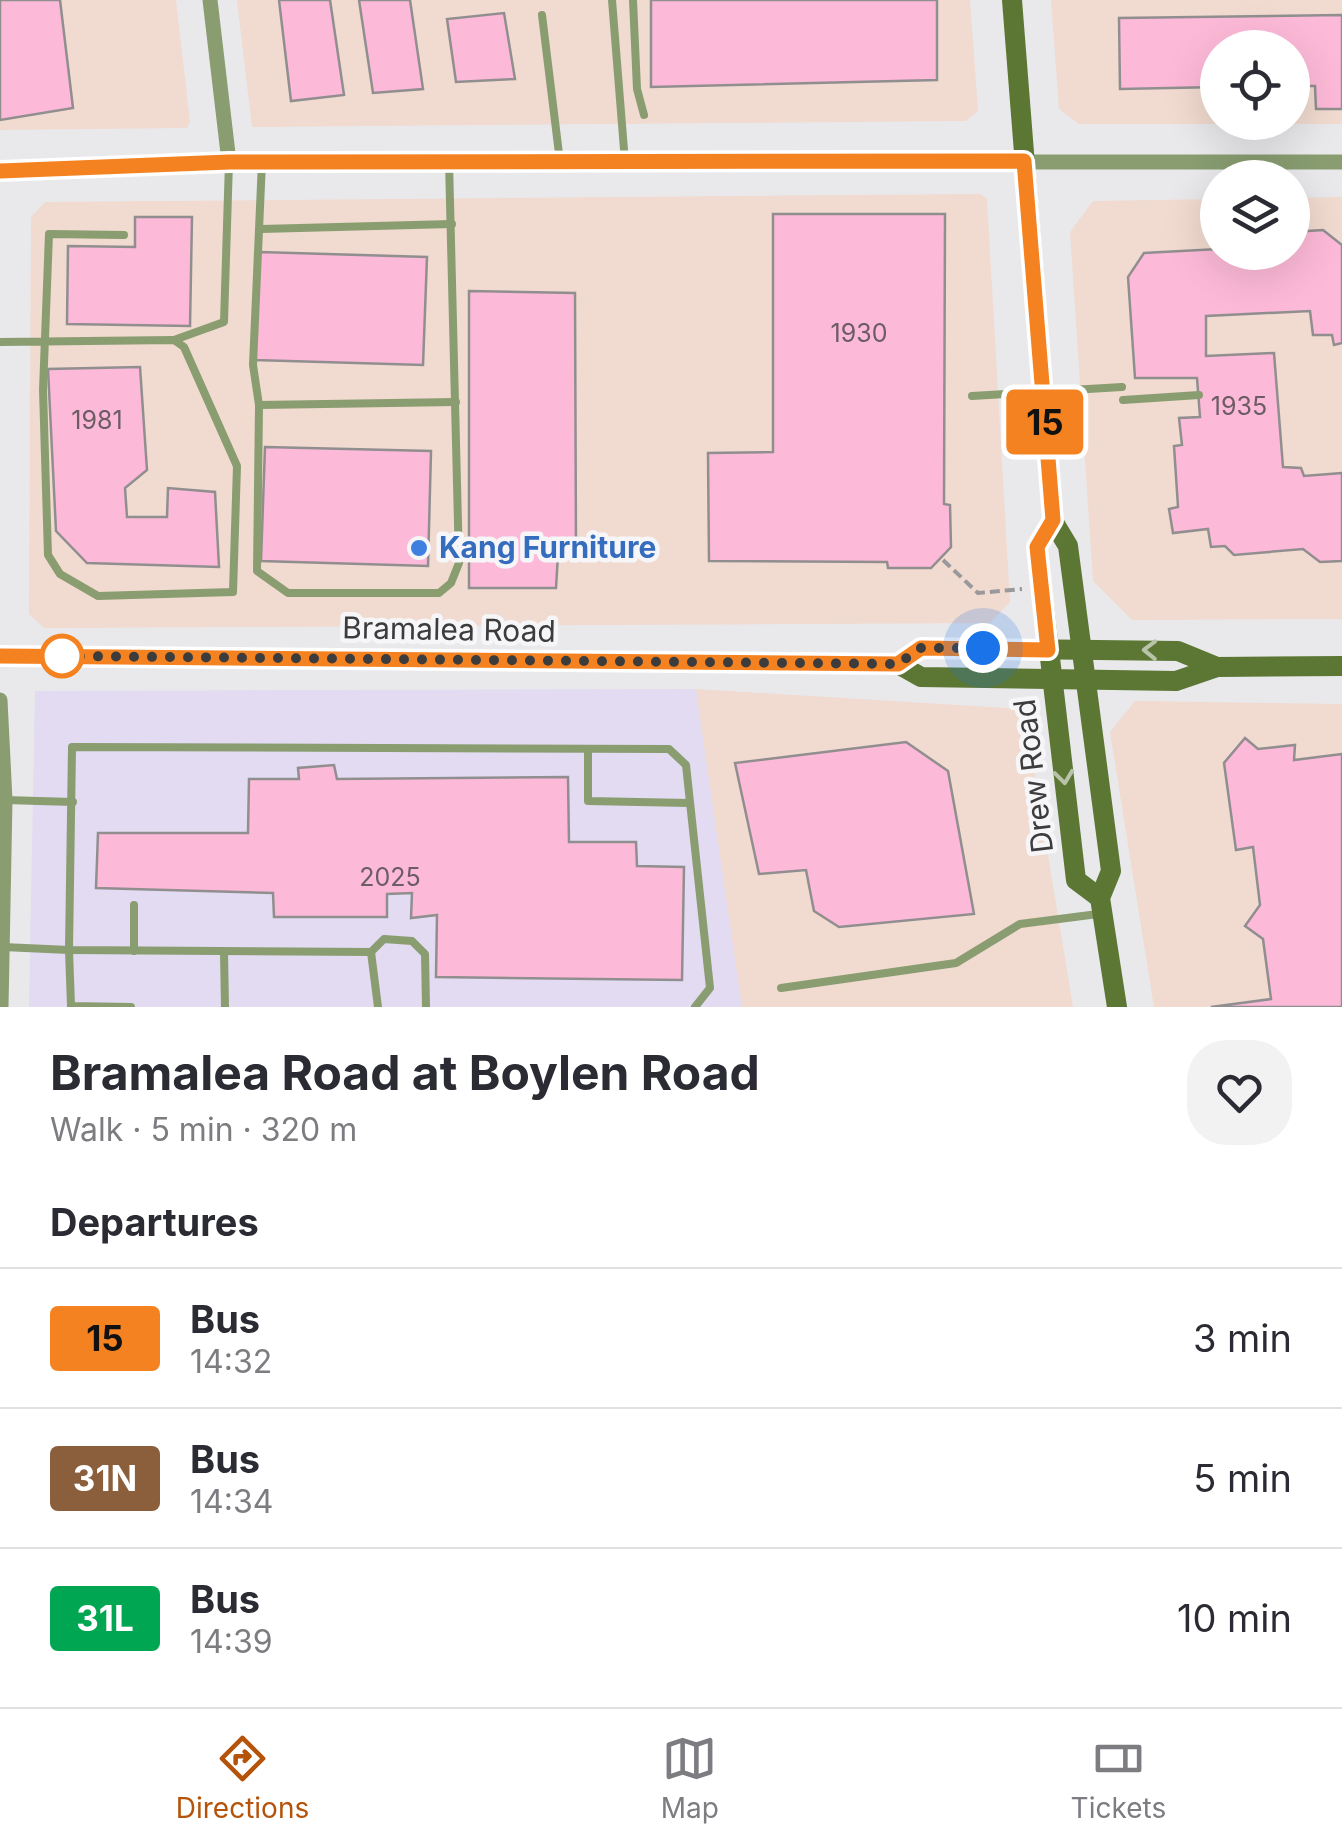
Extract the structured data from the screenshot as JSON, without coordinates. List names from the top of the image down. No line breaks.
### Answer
{"streets":{"main road":["Bramalea Road","Drew Road"]},"crossings":[["Bramalea Road","Drew Road"]],"places":["Kang Furniture"],"lines":["bus line 15"],"house_numbers":["1930","1935","1981","2025"],"page":{"on_map":"15","heading":[["Bramalea Road at Boylen Road","Walk · 5 min · 320 m"],"Departures"],"list":[{"mark":"15","name":"Bus","note":"14:32","value":"3 min"},{"mark":"31N","name":"Bus","note":"14:34","value":"5 min"},{"mark":"31L","name":"Bus","note":"14:39","value":"10 min"}],"tabs":["Directions","Map","Tickets"]}}
